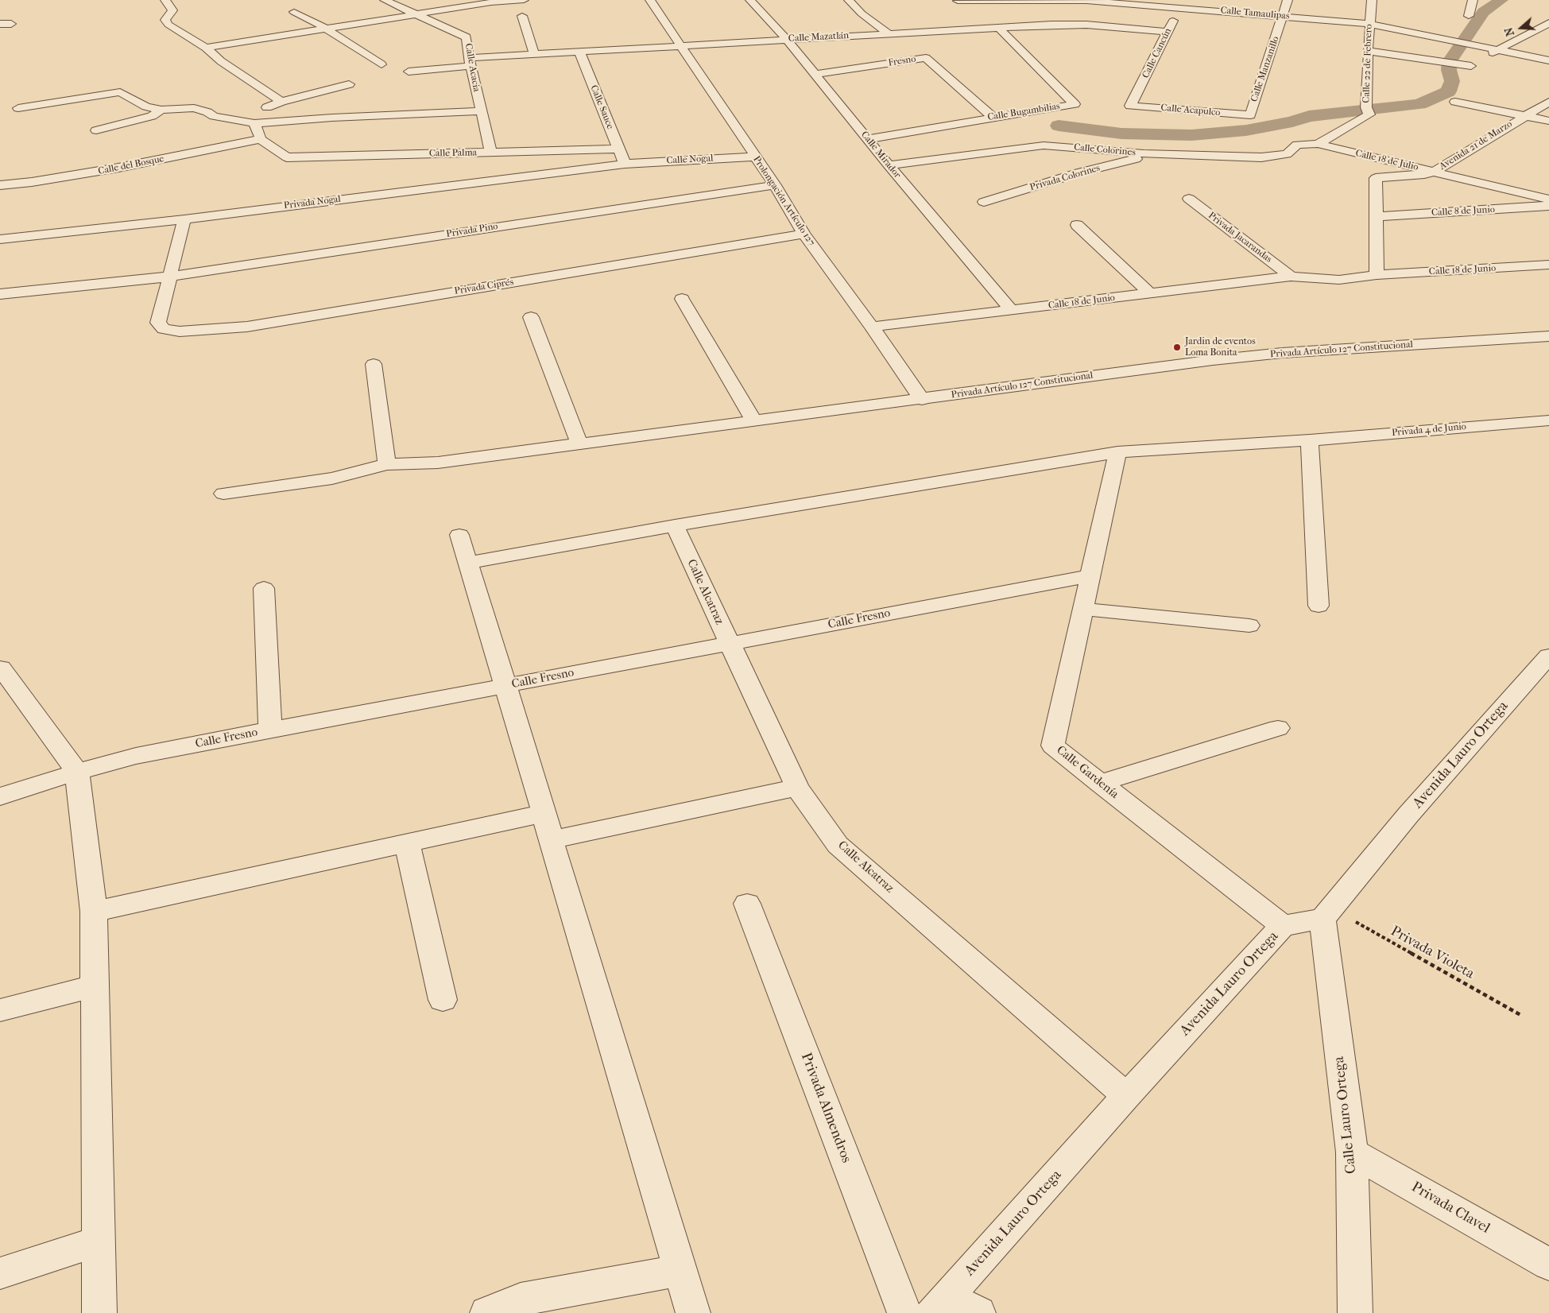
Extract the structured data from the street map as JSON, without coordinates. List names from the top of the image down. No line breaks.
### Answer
{"streets":{"street":["Calle Tamaulipas","Calle Mazatlán","Calle Cancún","Fresno","Calle 22 de Febrero","Calle Acacia","Calle Manzanillo","Calle Sauce","Calle Acapulco","Calle Bugambilias","Avenida 21 de Marzo","Calle Colorines","Calle Palma","Calle Mirador","Calle Nogal","Calle 18 de Julio","Calle del Bosque","Privada Colorines","Prolongación Artículo 127","Privada Nogal","Calle 8 de Junio","Privada Pino","Privada Jacarandas","Calle 18 de Junio","Privada Ciprés","Privada Artículo 127 Constitucional","Privada 4 de Junio","Calle Alcatraz","Calle Fresno","Avenida Lauro Ortega","Calle Gardenía","Privada Almendros","Calle Lauro Ortega","Privada Clavel"],"path":["Privada Violeta"]},"crossings":[["Calle Tamaulipas","Calle Cancún"],["Calle Tamaulipas","Calle 22 de Febrero"],["Calle Tamaulipas","Calle Manzanillo"],["Calle Mazatlán","Calle Cancún"],["Calle Mazatlán","Calle Acacia"],["Calle Mazatlán","Calle Sauce"],["Calle Mazatlán","Calle Bugambilias"],["Calle Mazatlán","Calle Mirador"],["Calle Mazatlán","Prolongación Artículo 127"],["Calle Cancún","Calle Acapulco"],["Fresno","Calle Bugambilias"],["Fresno","Calle Mirador"],["Calle 22 de Febrero","Calle Colorines"],["Calle 22 de Febrero","Calle 18 de Julio"],["Calle Acacia","Calle Palma"],["Calle Manzanillo","Calle Acapulco"],["Calle Sauce","Calle Palma"],["Calle Sauce","Calle Nogal"],["Calle Sauce","Privada Nogal"],["Calle Bugambilias","Calle Mirador"],["Avenida 21 de Marzo","Calle 18 de Julio"],["Avenida 21 de Marzo","Calle 8 de Junio"],["Avenida 21 de Marzo","Calle 18 de Junio"],["Calle Colorines","Calle Mirador"],["Calle Colorines","Calle 18 de Julio"],["Calle Colorines","Privada Colorines"],["Calle Palma","Calle del Bosque"],["Calle Mirador","Calle 18 de Junio"],["Calle Nogal","Prolongación Artículo 127"],["Calle Nogal","Privada Nogal"],["Prolongación Artículo 127","Privada Pino"],["Prolongación Artículo 127","Calle 18 de Junio"],["Prolongación Artículo 127","Privada Ciprés"],["Prolongación Artículo 127","Privada Artículo 127 Constitucional"],["Privada Pino","Privada Ciprés"],["Privada Jacarandas","Calle 18 de Junio"],["Privada 4 de Junio","Calle Alcatraz"],["Privada 4 de Junio","Calle Gardenía"],["Calle Alcatraz","Calle Fresno"],["Calle Alcatraz","Avenida Lauro Ortega"],["Calle Fresno","Calle Gardenía"],["Avenida Lauro Ortega","Calle Gardenía"],["Avenida Lauro Ortega","Privada Violeta"],["Avenida Lauro Ortega","Calle Lauro Ortega"],["Privada Violeta","Calle Lauro Ortega"],["Calle Lauro Ortega","Privada Clavel"]],"places":["Jardin de eventos Loma Bonita"],"north":"left"}
